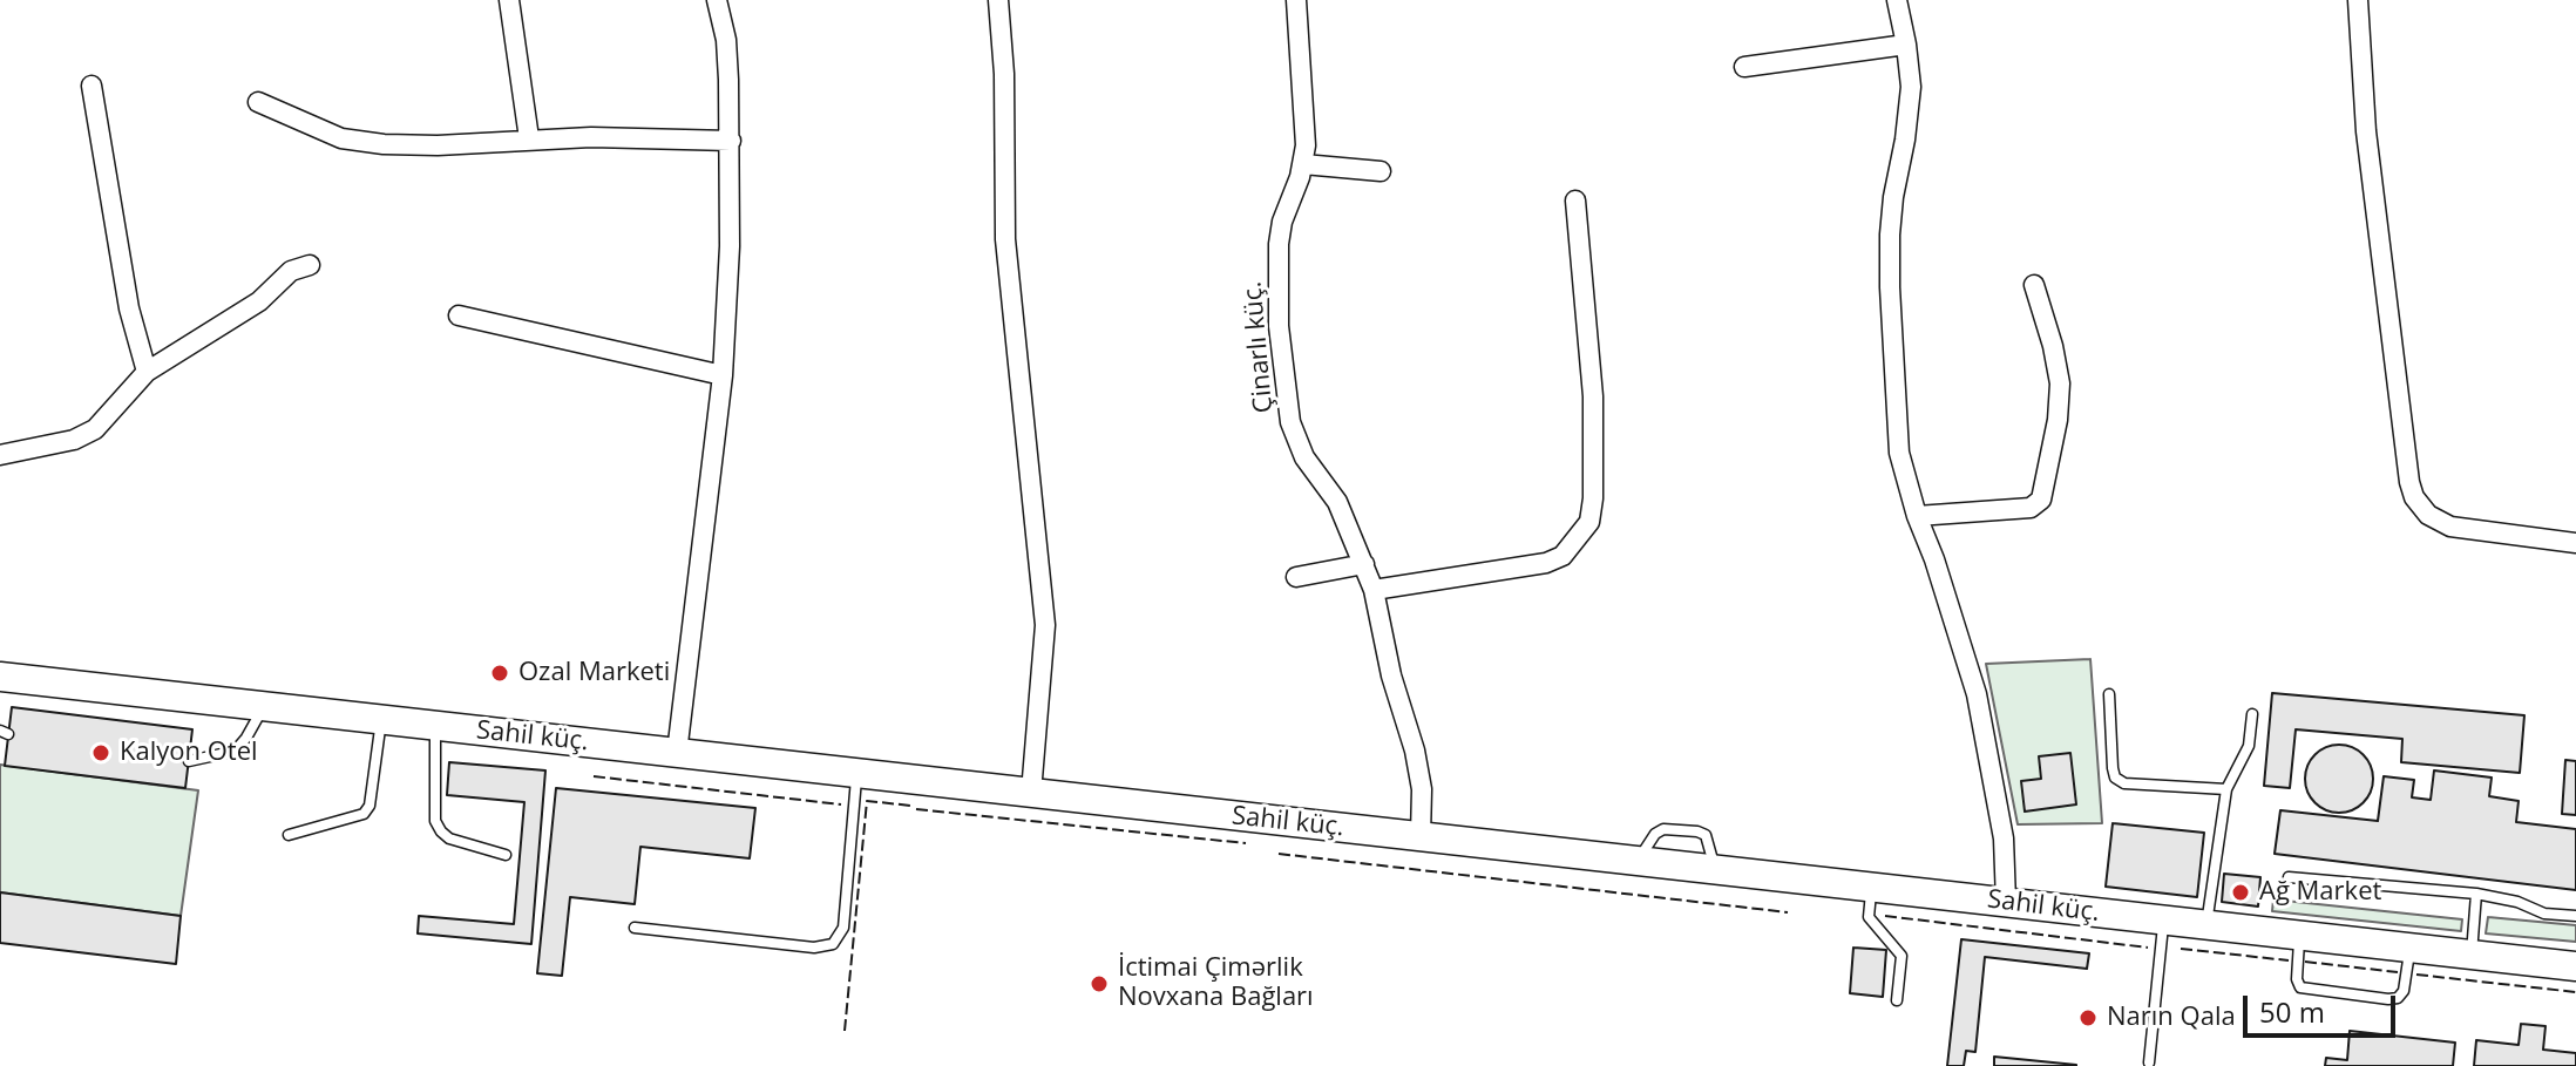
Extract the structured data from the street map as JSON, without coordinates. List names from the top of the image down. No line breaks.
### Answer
{"streets":{"main road":["Sahil küç."],"street":["Çinarlı küç."]},"crossings":[["Çinarlı küç.","Sahil küç."]],"places":["Ozal Marketi","Kalyon Otel","Ağ Market","İctimai Çimərlik Novxana Bağları","Narın Qala"],"scale_bar":"50 m"}
